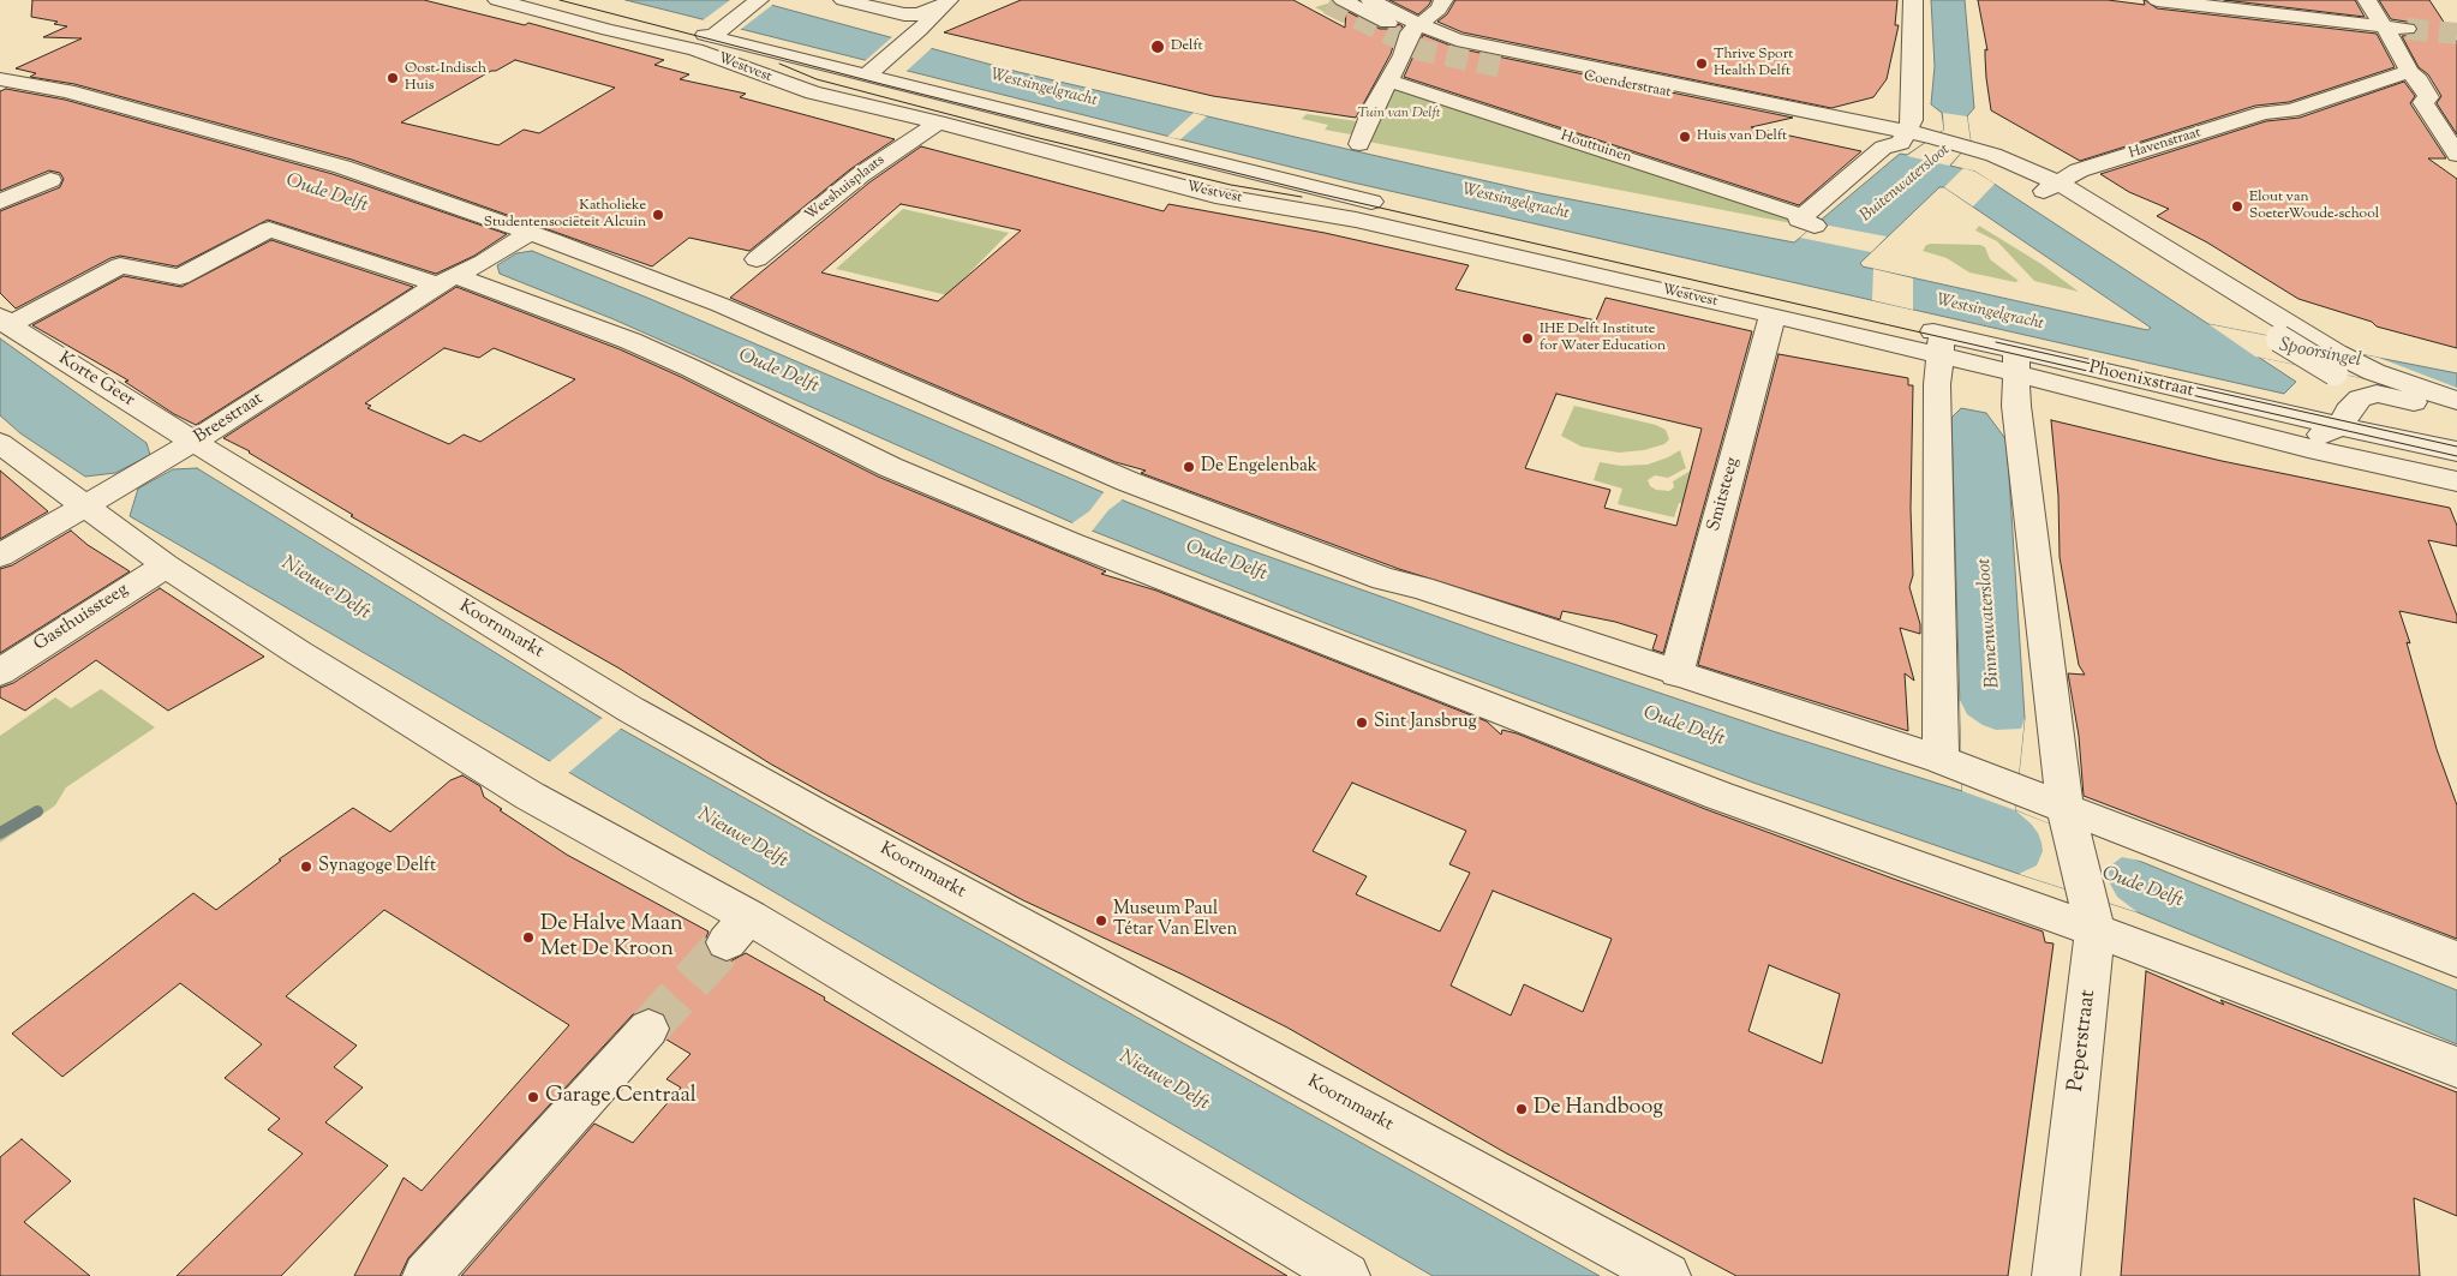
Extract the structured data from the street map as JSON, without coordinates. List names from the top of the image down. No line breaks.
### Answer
{"streets":{"street":["Westvest","Coenderstraat","Havenstraat","Houttuinen","Weeshuisplaats","Korte Geer","Phoenixstraat","Breestraat","Smitsteeg","Gasthuissteeg","Koornmarkt","Peperstraat"]},"crossings":[["Westvest","Weeshuisplaats"],["Westvest","Phoenixstraat"],["Westvest","Smitsteeg"],["Coenderstraat","Houttuinen"],["Korte Geer","Breestraat"],["Korte Geer","Koornmarkt"],["Breestraat","Koornmarkt"]],"water":["Westsingelgracht","Buitenwatersloot","Oude Delft","Spoorsingel","Nieuwe Delft","Binnenwatersloot"],"parks":["Tuin van Delft"],"places":["Delft","Thrive Sport Health Delft","Oost-Indisch Huis","Huis van Delft","Elout van SoeterWoude-school","Katholieke Studentensociëteit Alcuin","IHE Delft Institute for Water Education","De Engelenbak","Sint Jansbrug","Synagoge Delft","Museum Paul Tétar Van Elven","De Halve Maan Met De Kroon","Garage Centraal","De Handboog"]}
